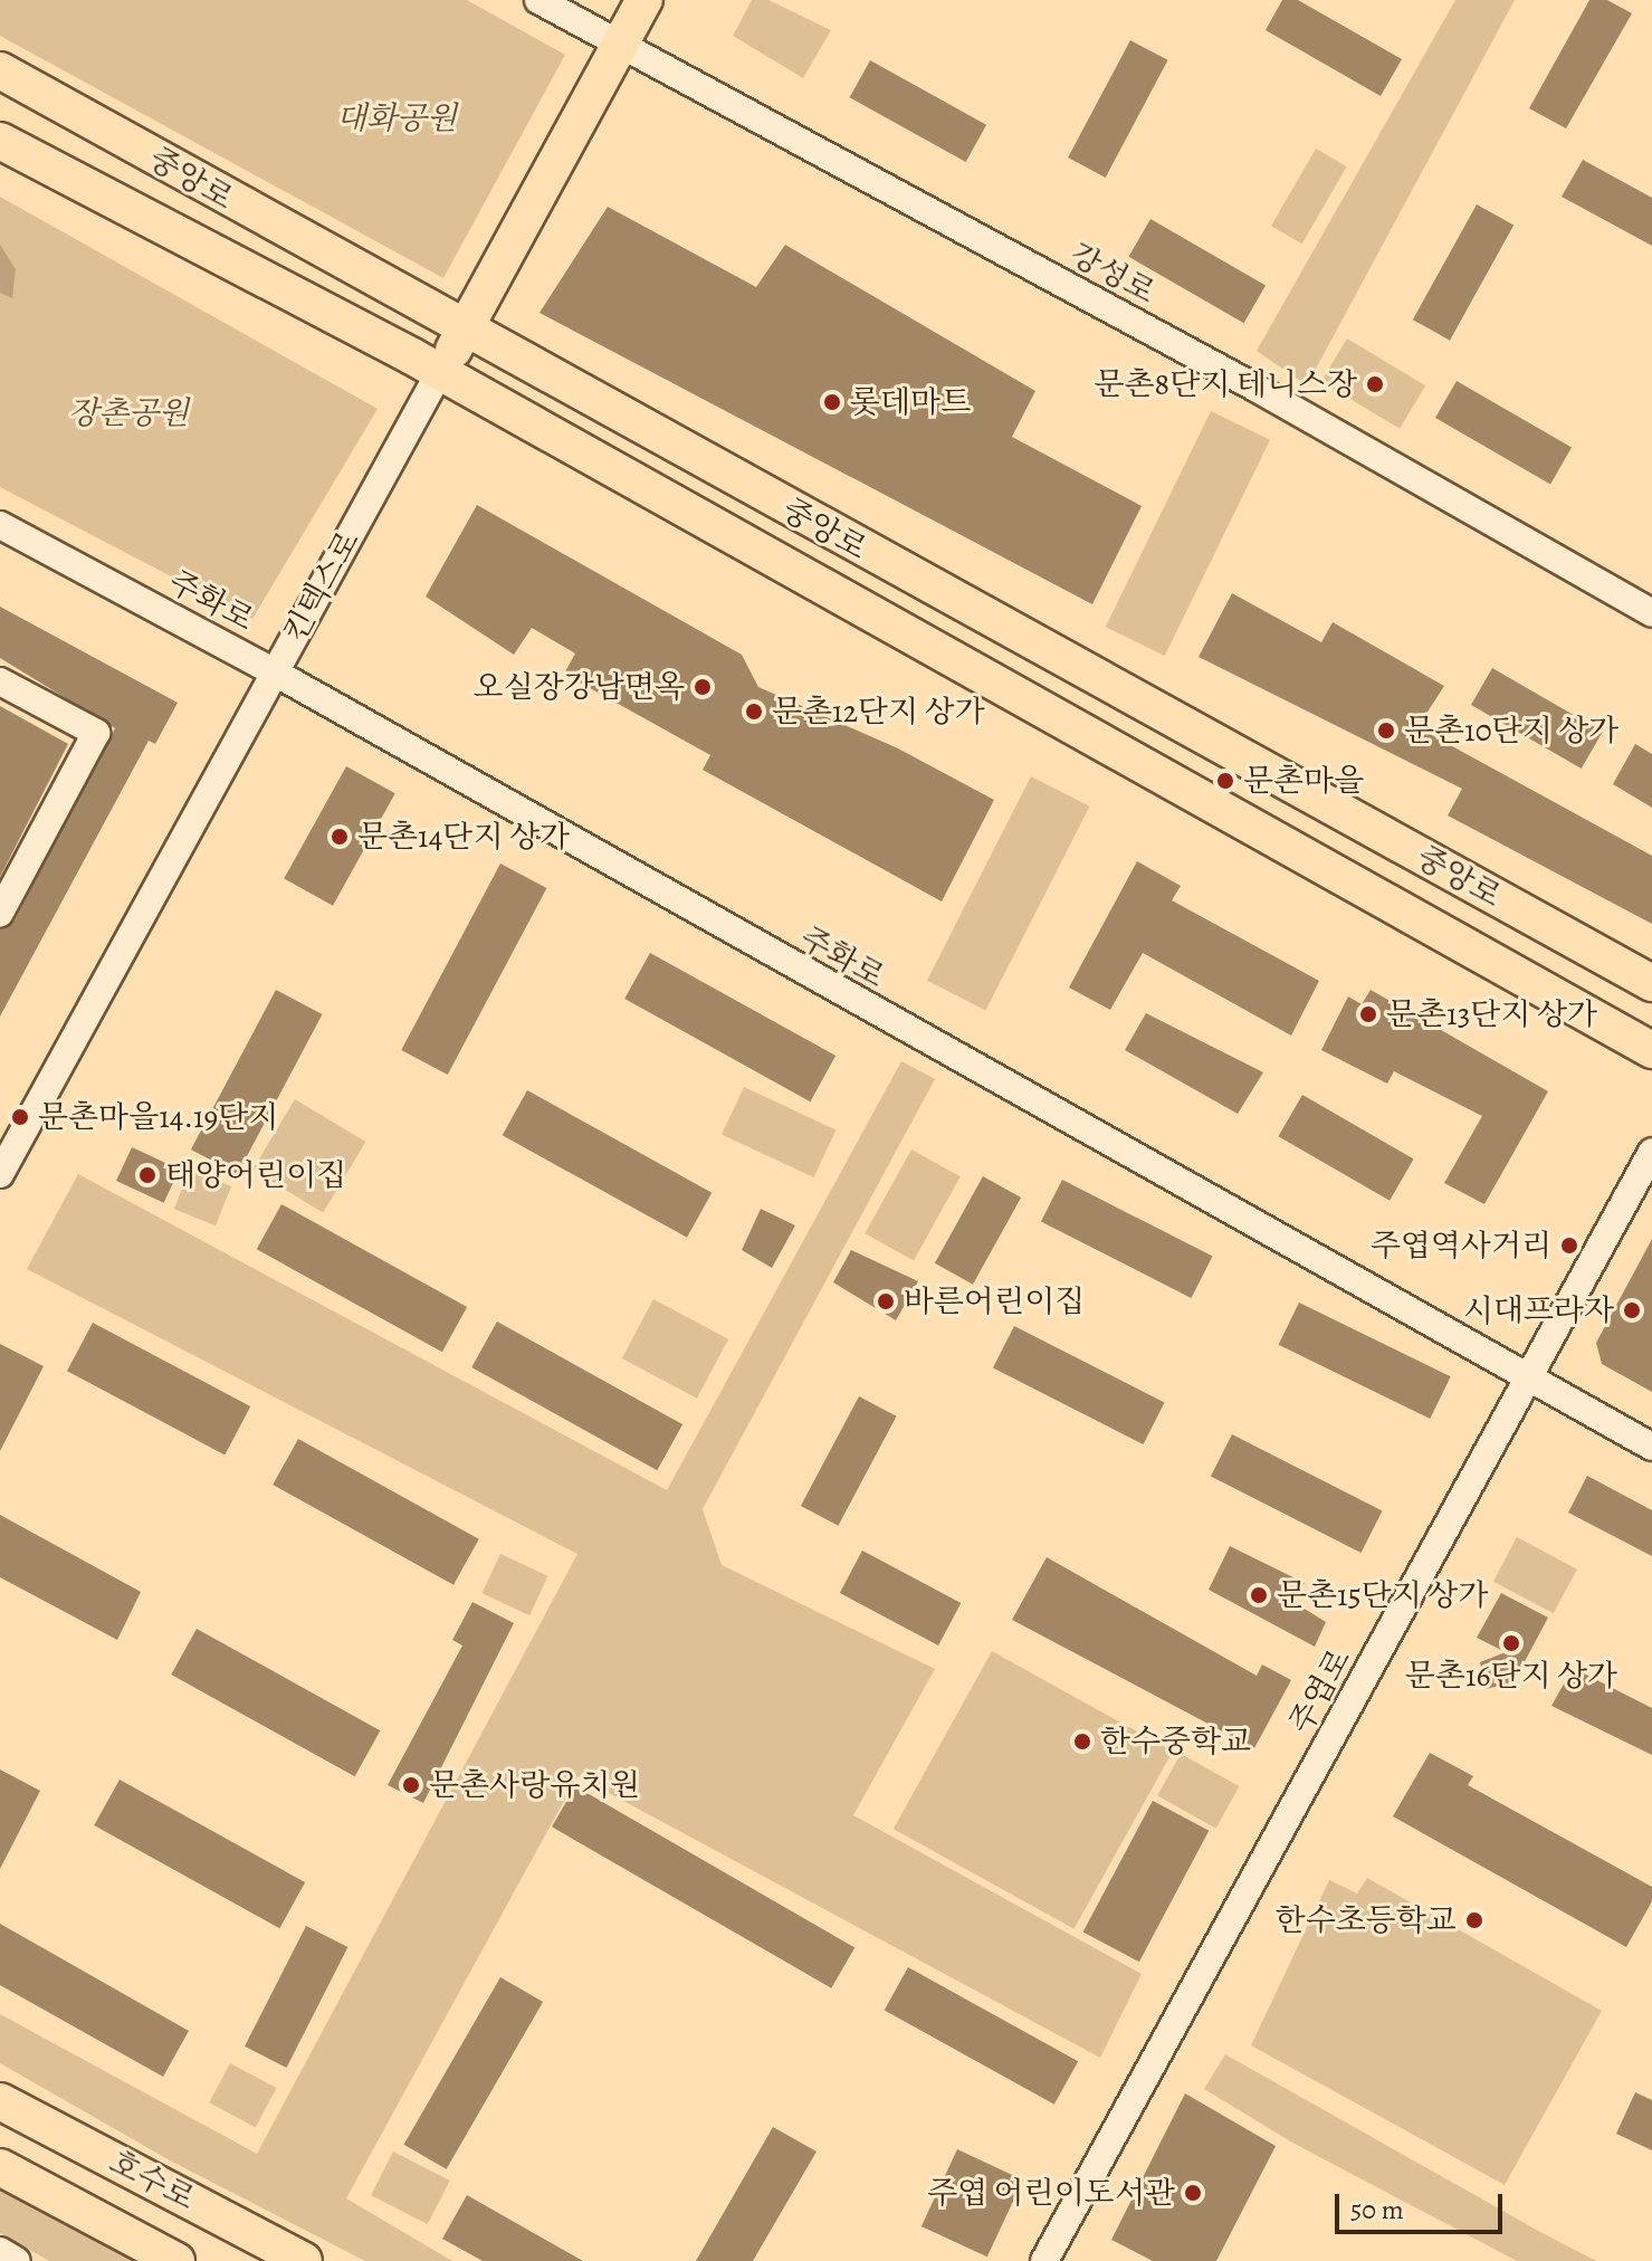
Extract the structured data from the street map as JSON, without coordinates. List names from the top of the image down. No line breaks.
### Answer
{"streets":{"main road":["중앙로","킨텍스로","호수로"],"street":["강성로","주화로","주엽로"]},"crossings":[["중앙로","킨텍스로"],["강성로","킨텍스로"],["킨텍스로","주화로"],["주화로","주엽로"]],"parks":["대화공원","장촌공원"],"places":["문촌8단지 테니스장","롯데마트","오실장강남면옥","문촌12단지 상가","문촌10단지 상가","문촌마을","문촌14단지 상가","문촌13단지 상가","문촌마을14.19단지","태양어린이집","주엽역사거리","바른어린이집","시대프라자","문촌15단지 상가","문촌16단지 상가","한수중학교","문촌사랑유치원","한수초등학교","주엽 어린이도서관"],"scale_bar":"50 m"}
